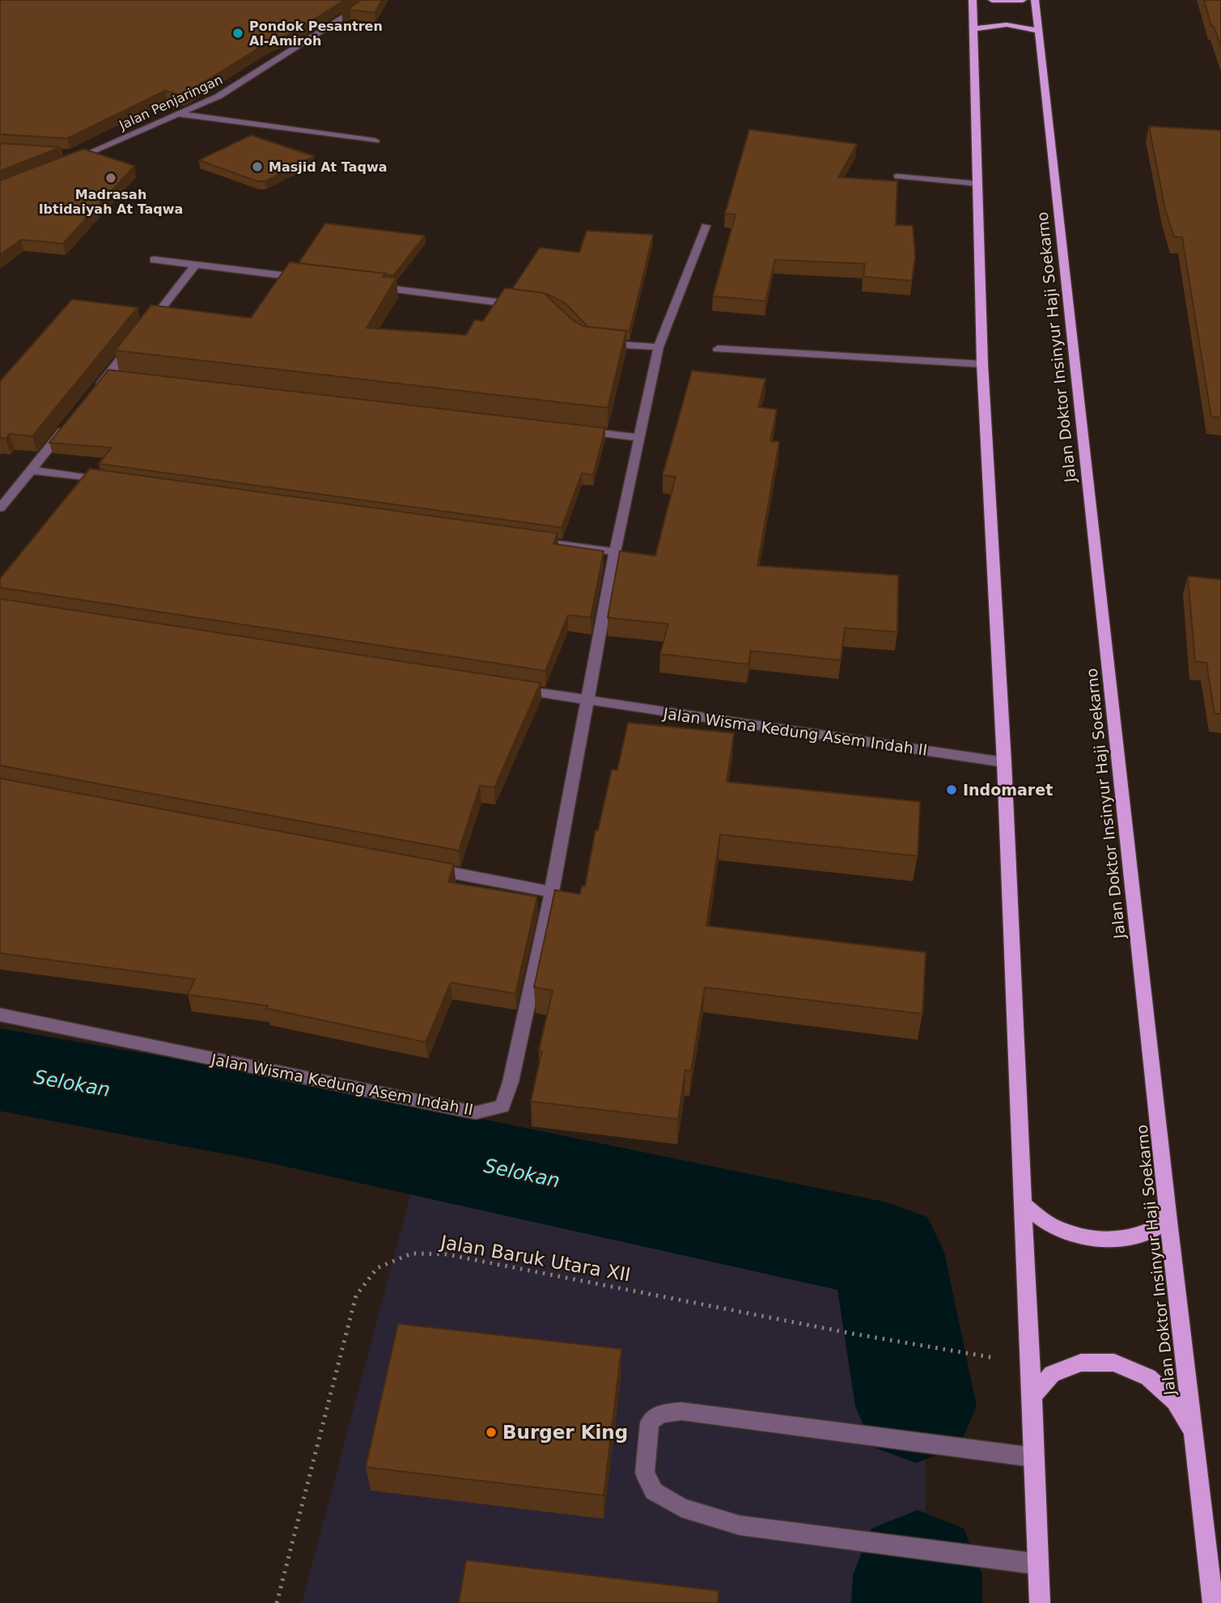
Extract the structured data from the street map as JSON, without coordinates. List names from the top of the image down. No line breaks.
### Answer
{"streets":{"main road":["Jalan Doktor Insinyur Haji Soekarno"],"street":["Jalan Penjaringan","Jalan Wisma Kedung Asem Indah II"],"path":["Jalan Baruk Utara XII"]},"water":["Selokan"],"places":["Pondok Pesantren Al-Amiroh","Masjid At Taqwa","Madrasah Ibtidaiyah At Taqwa","Indomaret","Burger King"]}
